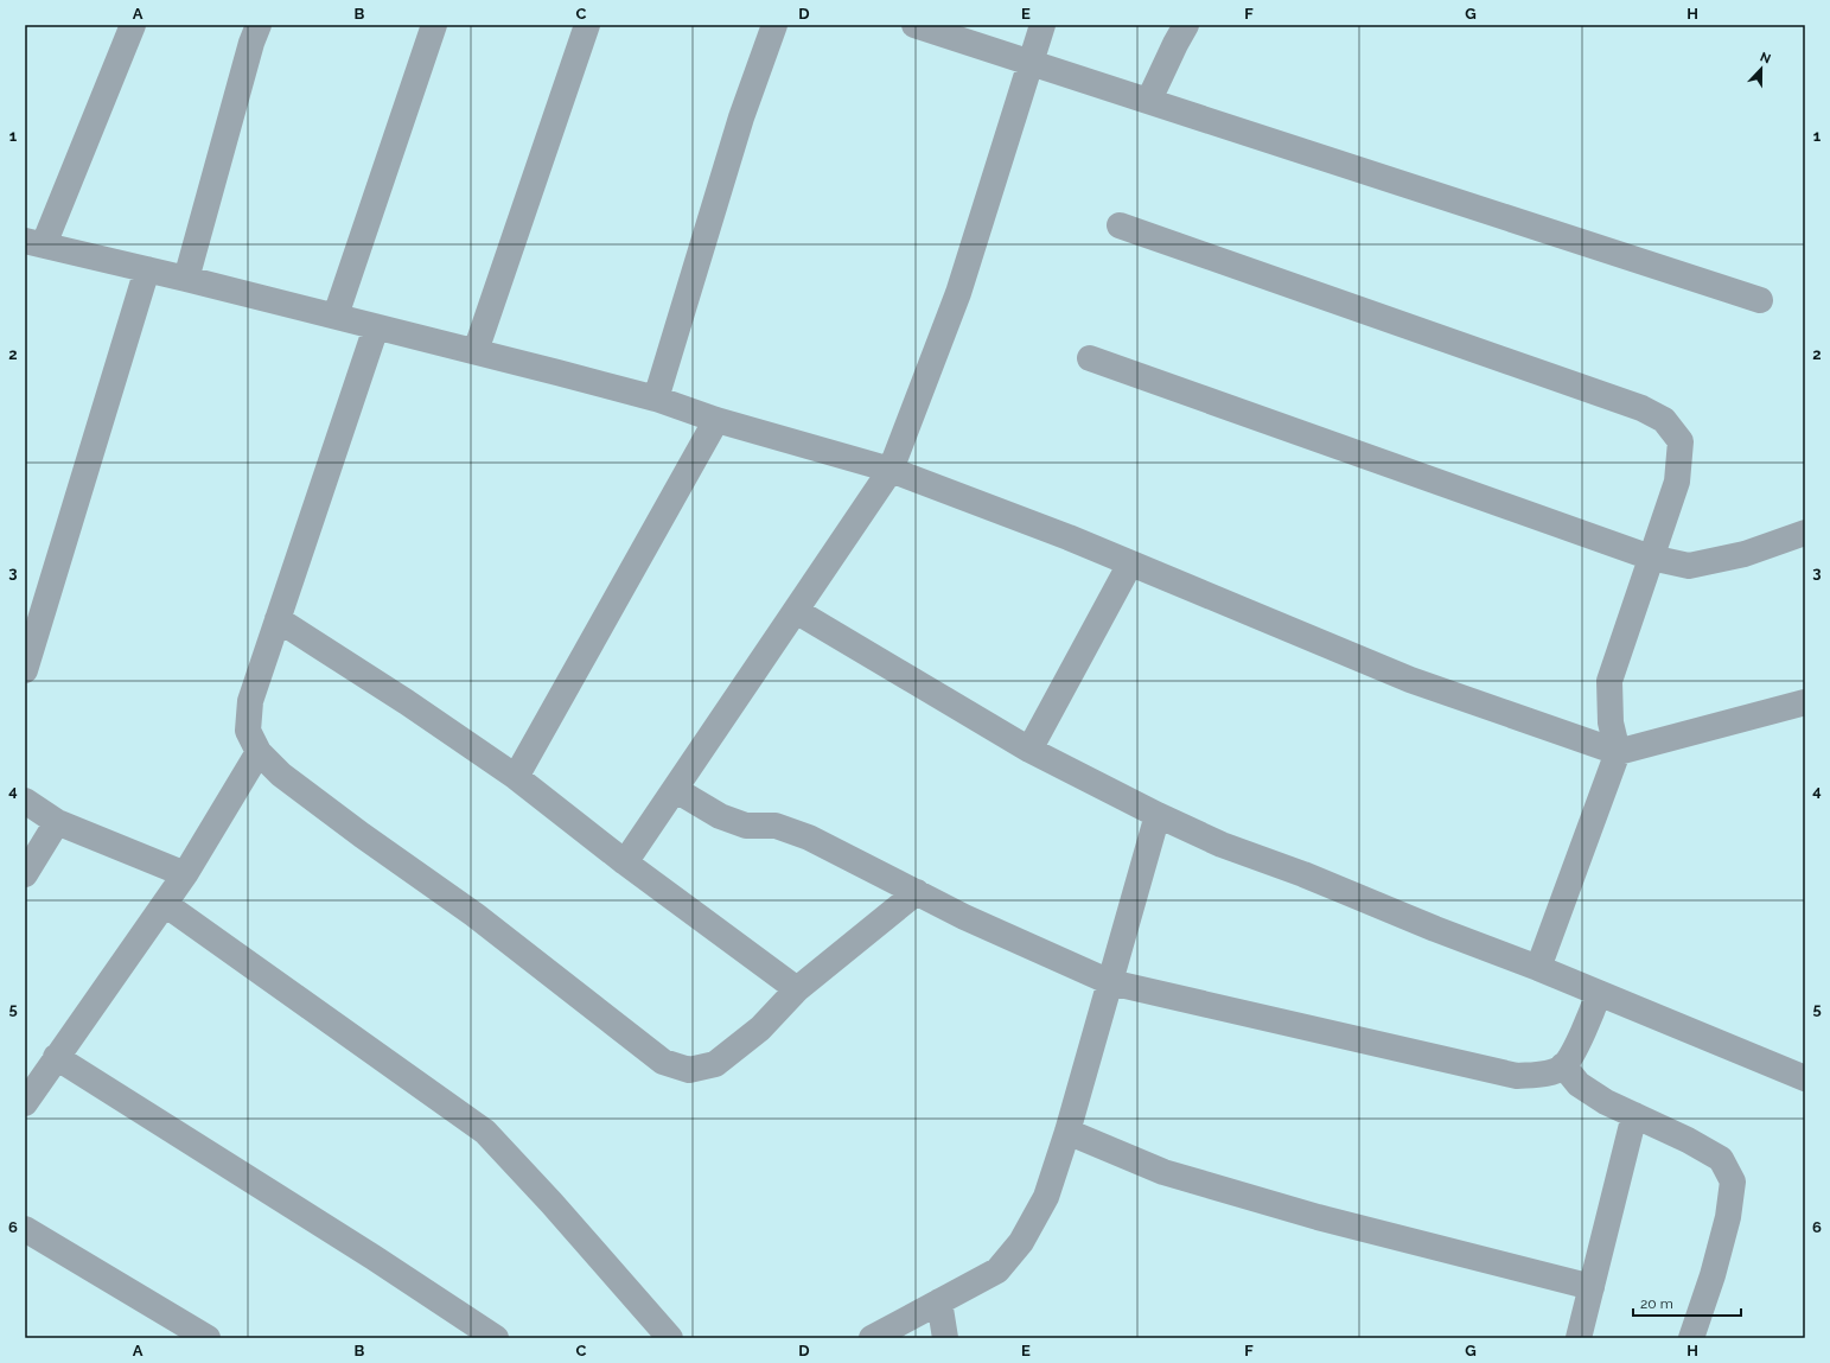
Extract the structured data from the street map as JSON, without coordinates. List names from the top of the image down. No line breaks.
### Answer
{"scale_bar":"20 m","north":"top","grid":{"columns":["A","B","C","D","E","F","G","H"],"rows":["1","2","3","4","5","6"]}}
